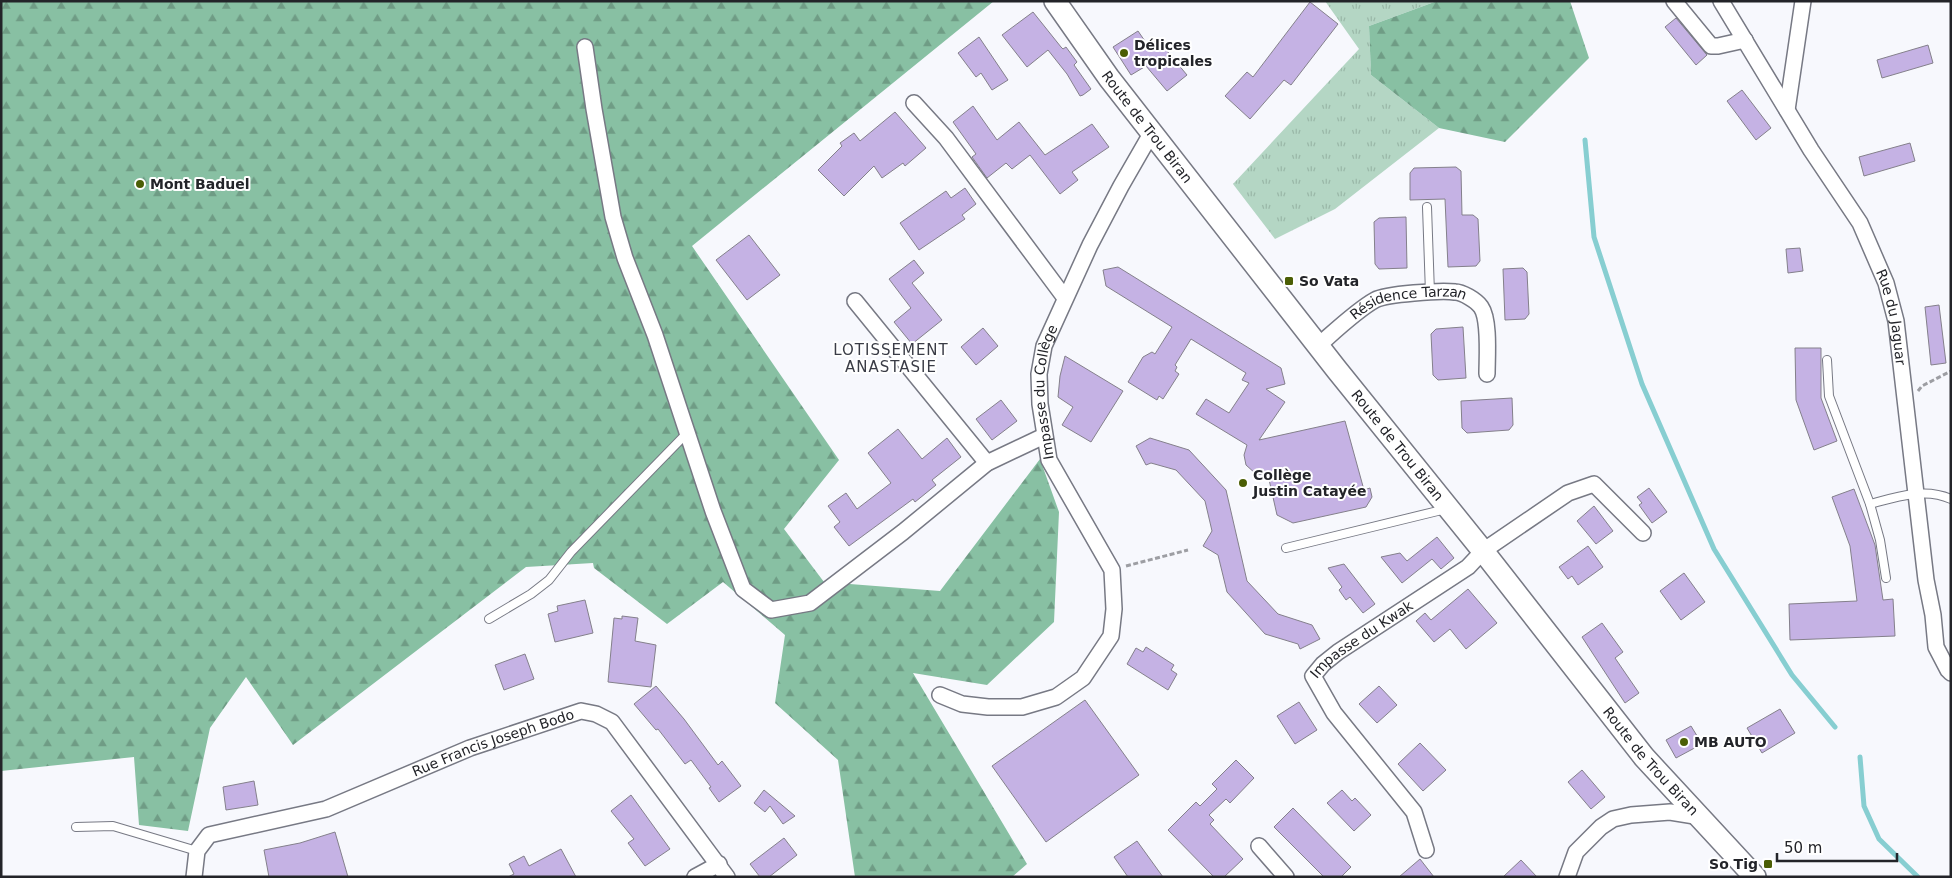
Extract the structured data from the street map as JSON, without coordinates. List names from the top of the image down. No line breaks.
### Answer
{"streets":{"main road":["Route de Trou Biran"],"street":["Résidence Tarzan","Rue du Jaguar","Impasse du Collège","Impasse du Kwak","Rue Francis Joseph Bodo"]},"crossings":[["Route de Trou Biran","Résidence Tarzan"],["Route de Trou Biran","Impasse du Collège"],["Route de Trou Biran","Impasse du Kwak"]],"districts":["LOTISSEMENT ANASTASIE"],"places":{"other":["Délices tropicales","Mont Baduel","Collège Justin Catayée","MB AUTO"],"transit":["So Vata","So Tig"]},"scale_bar":"50 m"}
